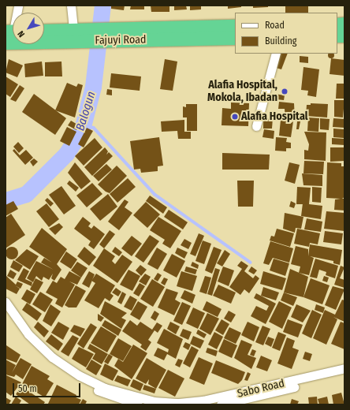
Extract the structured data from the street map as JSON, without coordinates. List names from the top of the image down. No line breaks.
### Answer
{"streets":{"highway":["Fajuyi Road"],"street":["Sabo Road"]},"water":["Balogun"],"places":["Alafia Hospital, Mokola, Ibadan","Alafia Hospital"],"legend":["Road","Building"],"scale_bar":"50 m","north":"bottom left"}
